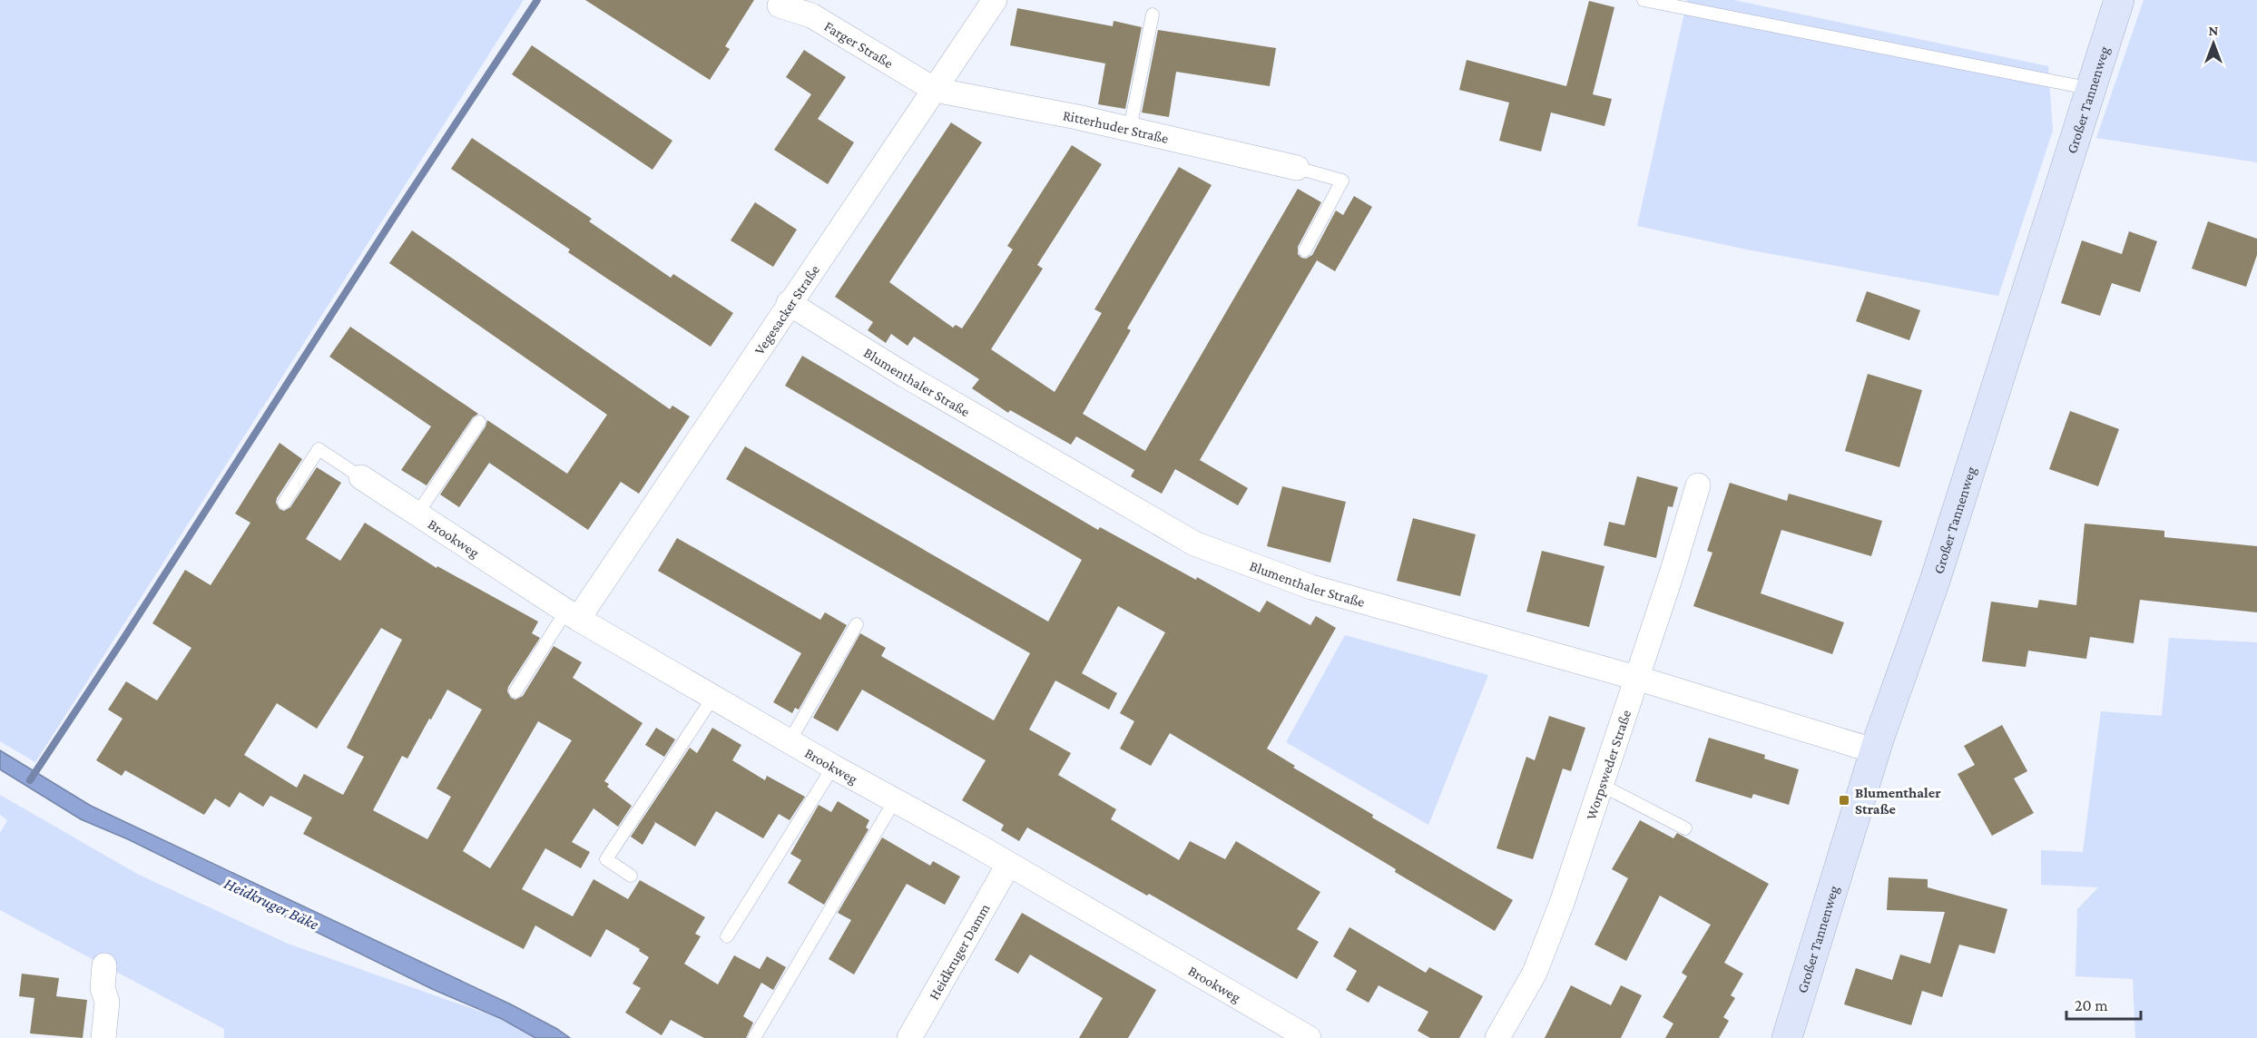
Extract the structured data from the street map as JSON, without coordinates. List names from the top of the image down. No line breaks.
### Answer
{"streets":{"street":["Farger Straße","Großer Tannenweg","Ritterhuder Straße","Vegesacker Straße","Blumenthaler Straße","Brookweg","Worpsweder Straße","Heidkruger Damm"]},"crossings":[["Farger Straße","Ritterhuder Straße"],["Farger Straße","Vegesacker Straße"],["Großer Tannenweg","Blumenthaler Straße"],["Ritterhuder Straße","Vegesacker Straße"],["Vegesacker Straße","Blumenthaler Straße"],["Vegesacker Straße","Brookweg"],["Blumenthaler Straße","Worpsweder Straße"],["Brookweg","Heidkruger Damm"]],"water":["Heidkruger Bäke"],"places":{"transit":["Blumenthaler Straße"]},"scale_bar":"20 m","north":"top"}
